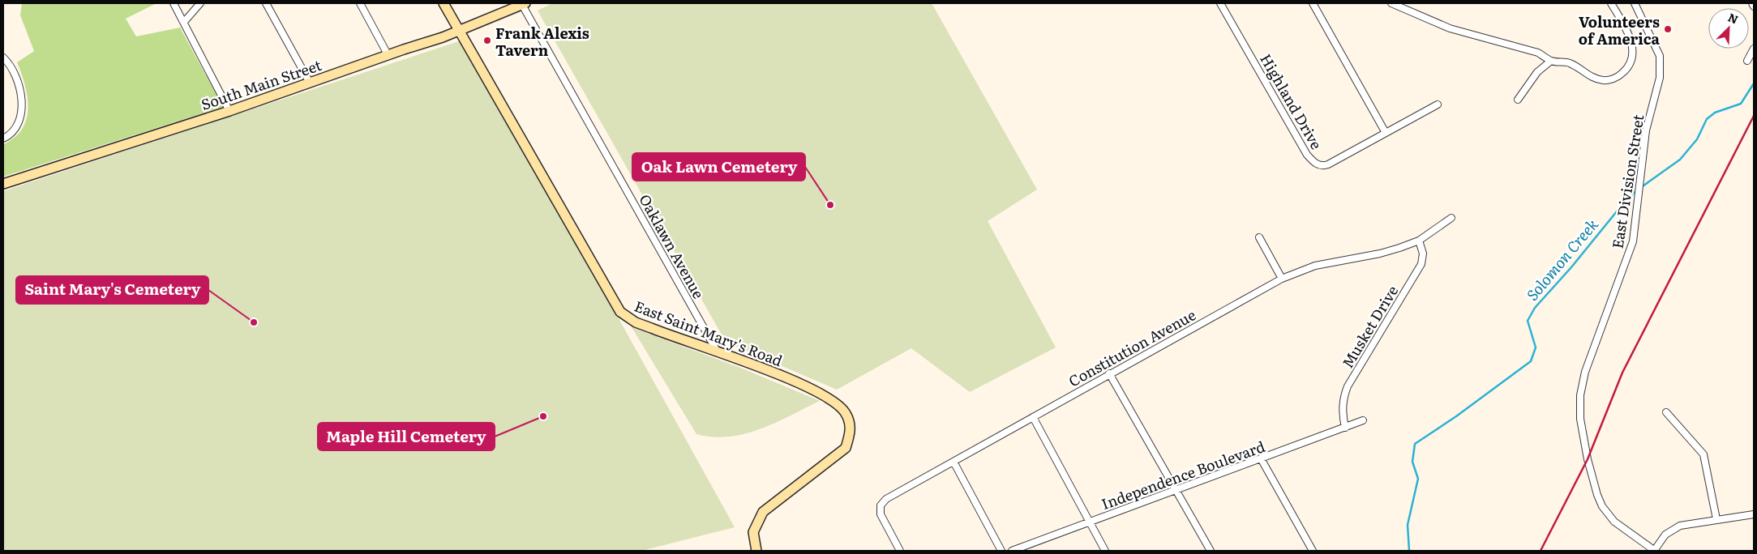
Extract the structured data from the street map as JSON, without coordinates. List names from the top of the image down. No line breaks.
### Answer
{"streets":{"street":["South Main Street","Highland Drive","East Division Street","Oaklawn Avenue","Musket Drive","East Saint Mary's Road","Constitution Avenue","Independence Boulevard"]},"crossings":[["South Main Street","Oaklawn Avenue"],["South Main Street","East Saint Mary's Road"],["Oaklawn Avenue","East Saint Mary's Road"],["Musket Drive","Constitution Avenue"],["Musket Drive","Independence Boulevard"]],"water":["Solomon Creek"],"places":["Volunteers of America","Frank Alexis Tavern","Oak Lawn Cemetery","Saint Mary's Cemetery","Maple Hill Cemetery"],"north":"top right"}
